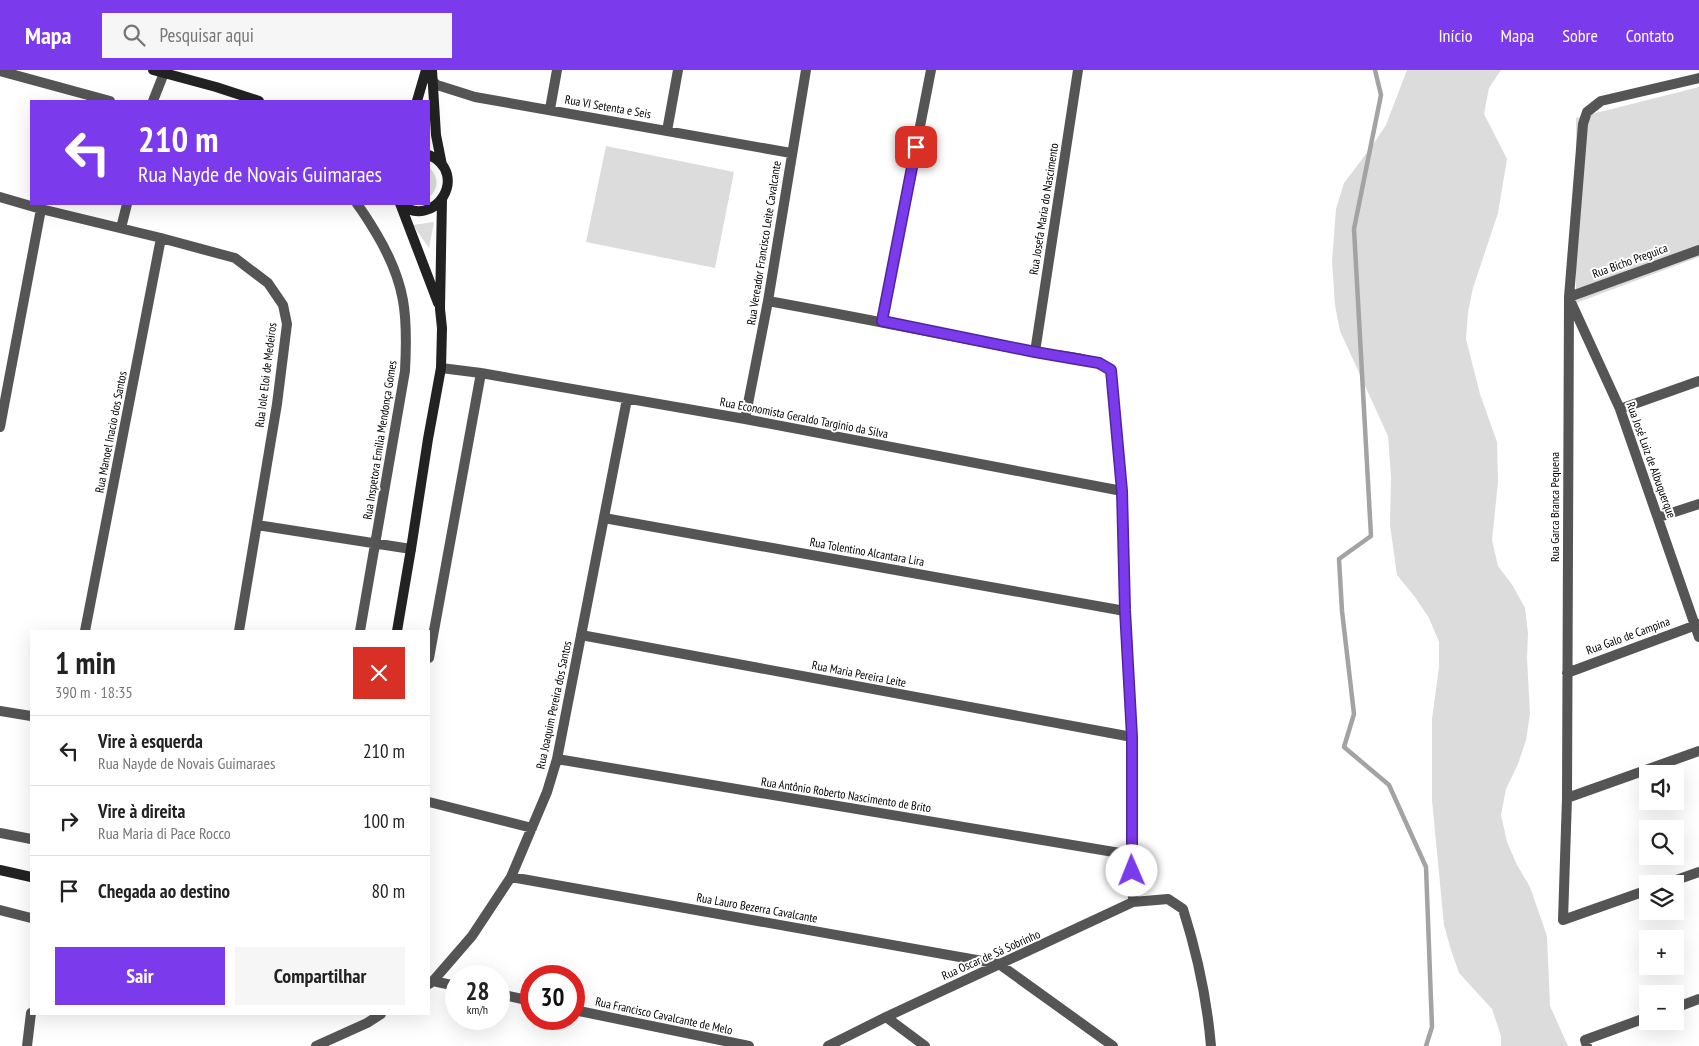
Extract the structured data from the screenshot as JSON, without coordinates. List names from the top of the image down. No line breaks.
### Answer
{"streets":{"street":["Rua VI Setenta e Seis","Rua Josefa Maria do Nascimento","Rua Vereador Francisco Leite Cavalcante","Rua Bicho Preguica","Rua Iole Eloi de Medeiros","Rua Economista Geraldo Targinio da Silva","Rua Manoel Inacio dos Santos","Rua Inspetora Emília Mendonça Gomes","Rua José Luiz de Albuquerque","Rua Garca Branca Pequena","Rua Tolentino Alcantara Lira","Rua Galo de Campina","Rua Maria Pereira Leite","Rua Joaquim Pereira dos Santos","Rua Antônio Roberto Nascimento de Brito","Rua Lauro Bezerra Cavalcante","Rua Oscar de Sá Sobrinho","Rua Francisco Cavalcante de Melo"]},"crossings":[["Rua VI Setenta e Seis","Rua Vereador Francisco Leite Cavalcante"],["Rua Vereador Francisco Leite Cavalcante","Rua Economista Geraldo Targinio da Silva"],["Rua Bicho Preguica","Rua José Luiz de Albuquerque"],["Rua Bicho Preguica","Rua Garca Branca Pequena"],["Rua Iole Eloi de Medeiros","Rua Manoel Inacio dos Santos"],["Rua Economista Geraldo Targinio da Silva","Rua Joaquim Pereira dos Santos"],["Rua José Luiz de Albuquerque","Rua Garca Branca Pequena"],["Rua José Luiz de Albuquerque","Rua Galo de Campina"],["Rua Garca Branca Pequena","Rua Galo de Campina"],["Rua Tolentino Alcantara Lira","Rua Joaquim Pereira dos Santos"],["Rua Maria Pereira Leite","Rua Joaquim Pereira dos Santos"],["Rua Joaquim Pereira dos Santos","Rua Antônio Roberto Nascimento de Brito"],["Rua Joaquim Pereira dos Santos","Rua Lauro Bezerra Cavalcante"],["Rua Lauro Bezerra Cavalcante","Rua Oscar de Sá Sobrinho"]],"page":{"header":"Mapa","search":"Pesquisar aqui","nav":["Início","Mapa","Sobre","Contato"],"turn":["210 m","Rua Nayde de Novais Guimaraes"],"heading":["1 min","390 m · 18:35"],"list":[{"name":"Vire à esquerda","note":"Rua Nayde de Novais Guimaraes","value":"210 m"},{"name":"Vire à direita","note":"Rua Maria di Pace Rocco","value":"100 m"},{"name":"Chegada ao destino","value":"80 m"}],"map_buttons":["+","−"],"buttons":["Sair","Compartilhar"],"speed":"28 km/h","limit":"30"}}
